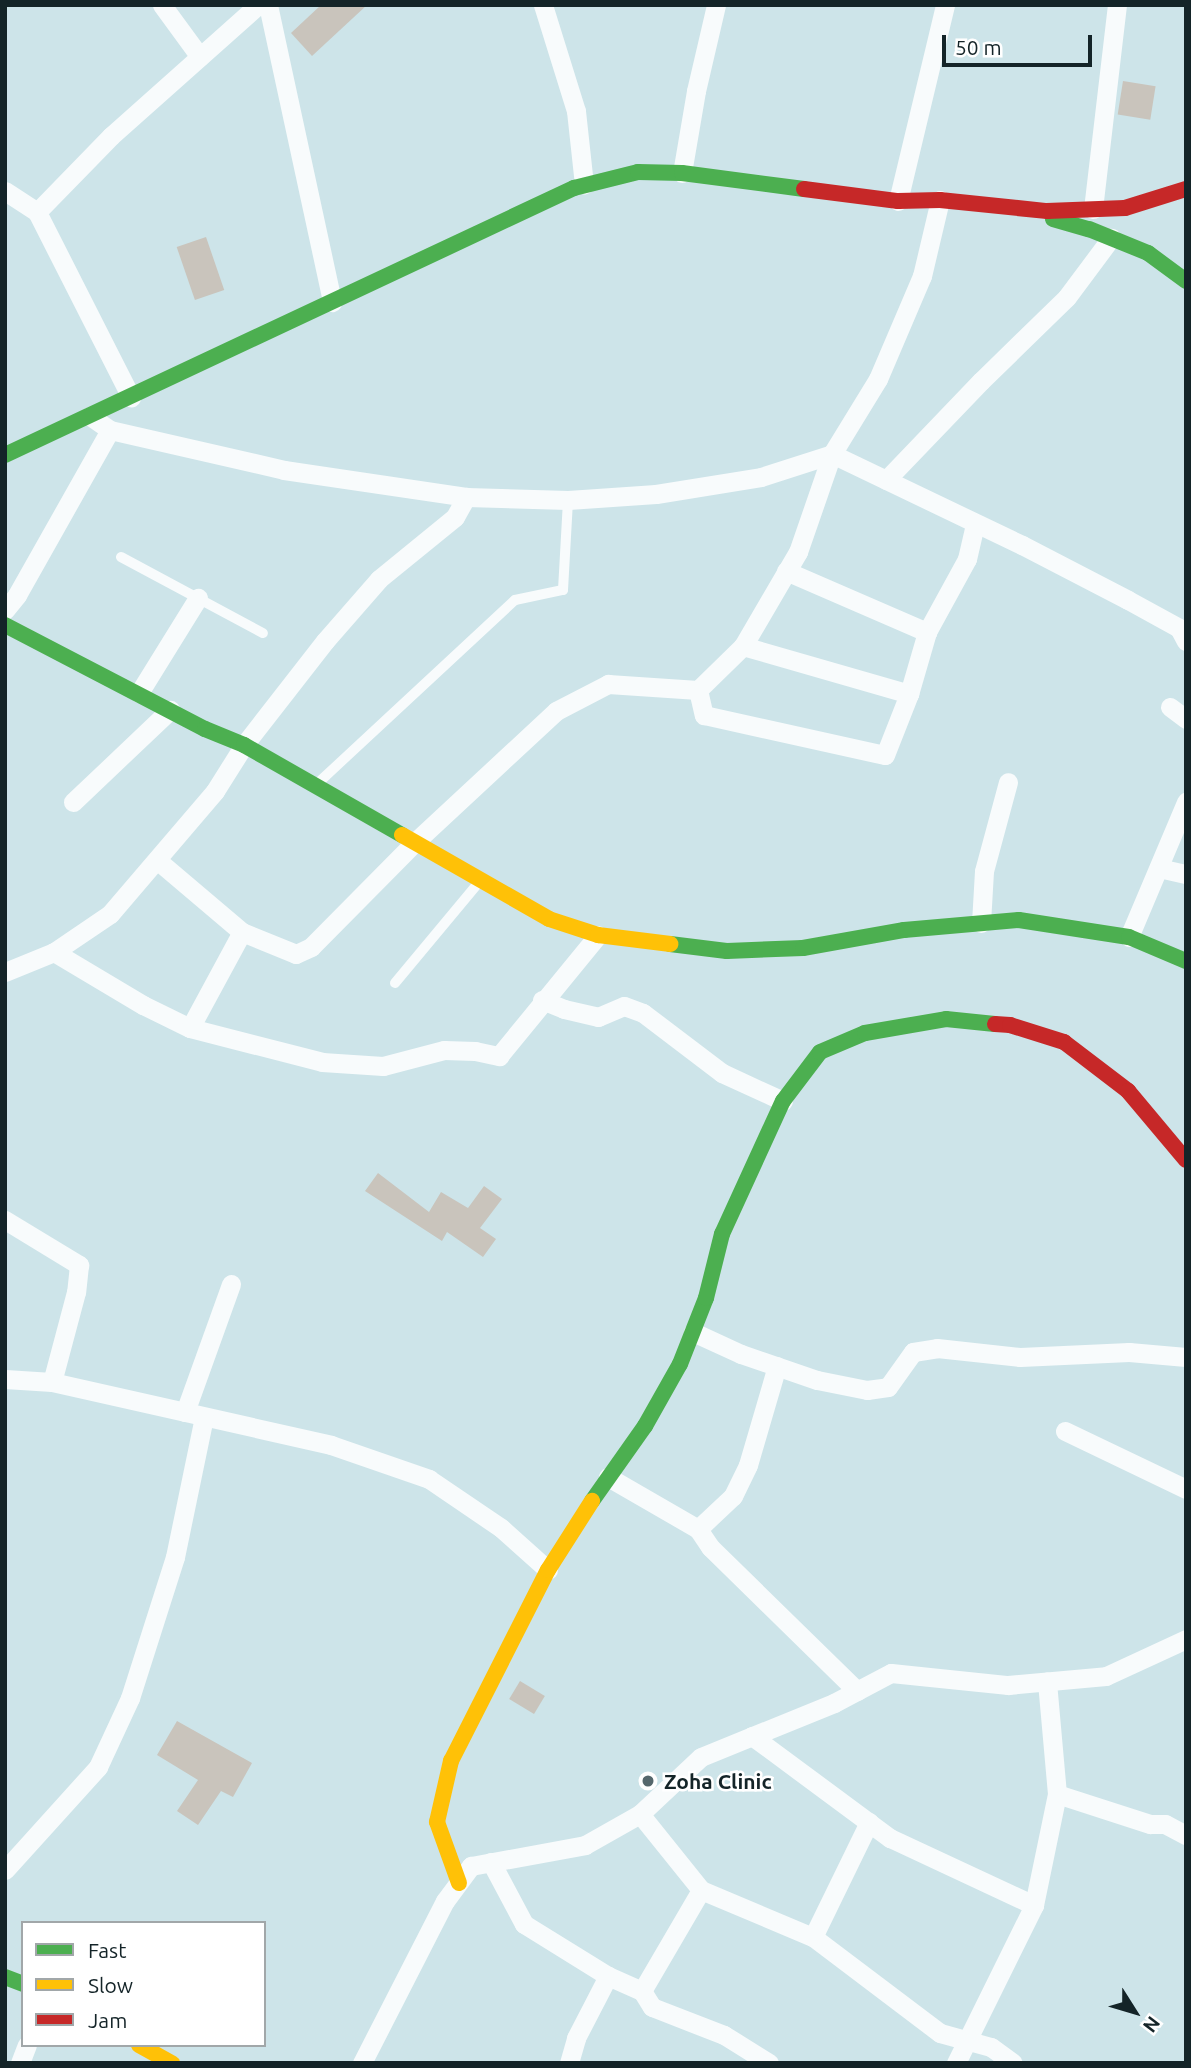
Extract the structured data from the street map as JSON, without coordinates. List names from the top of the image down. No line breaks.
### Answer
{"places":["Zoha Clinic"],"legend":["Fast","Slow","Jam"],"scale_bar":"50 m","north":"bottom right"}
